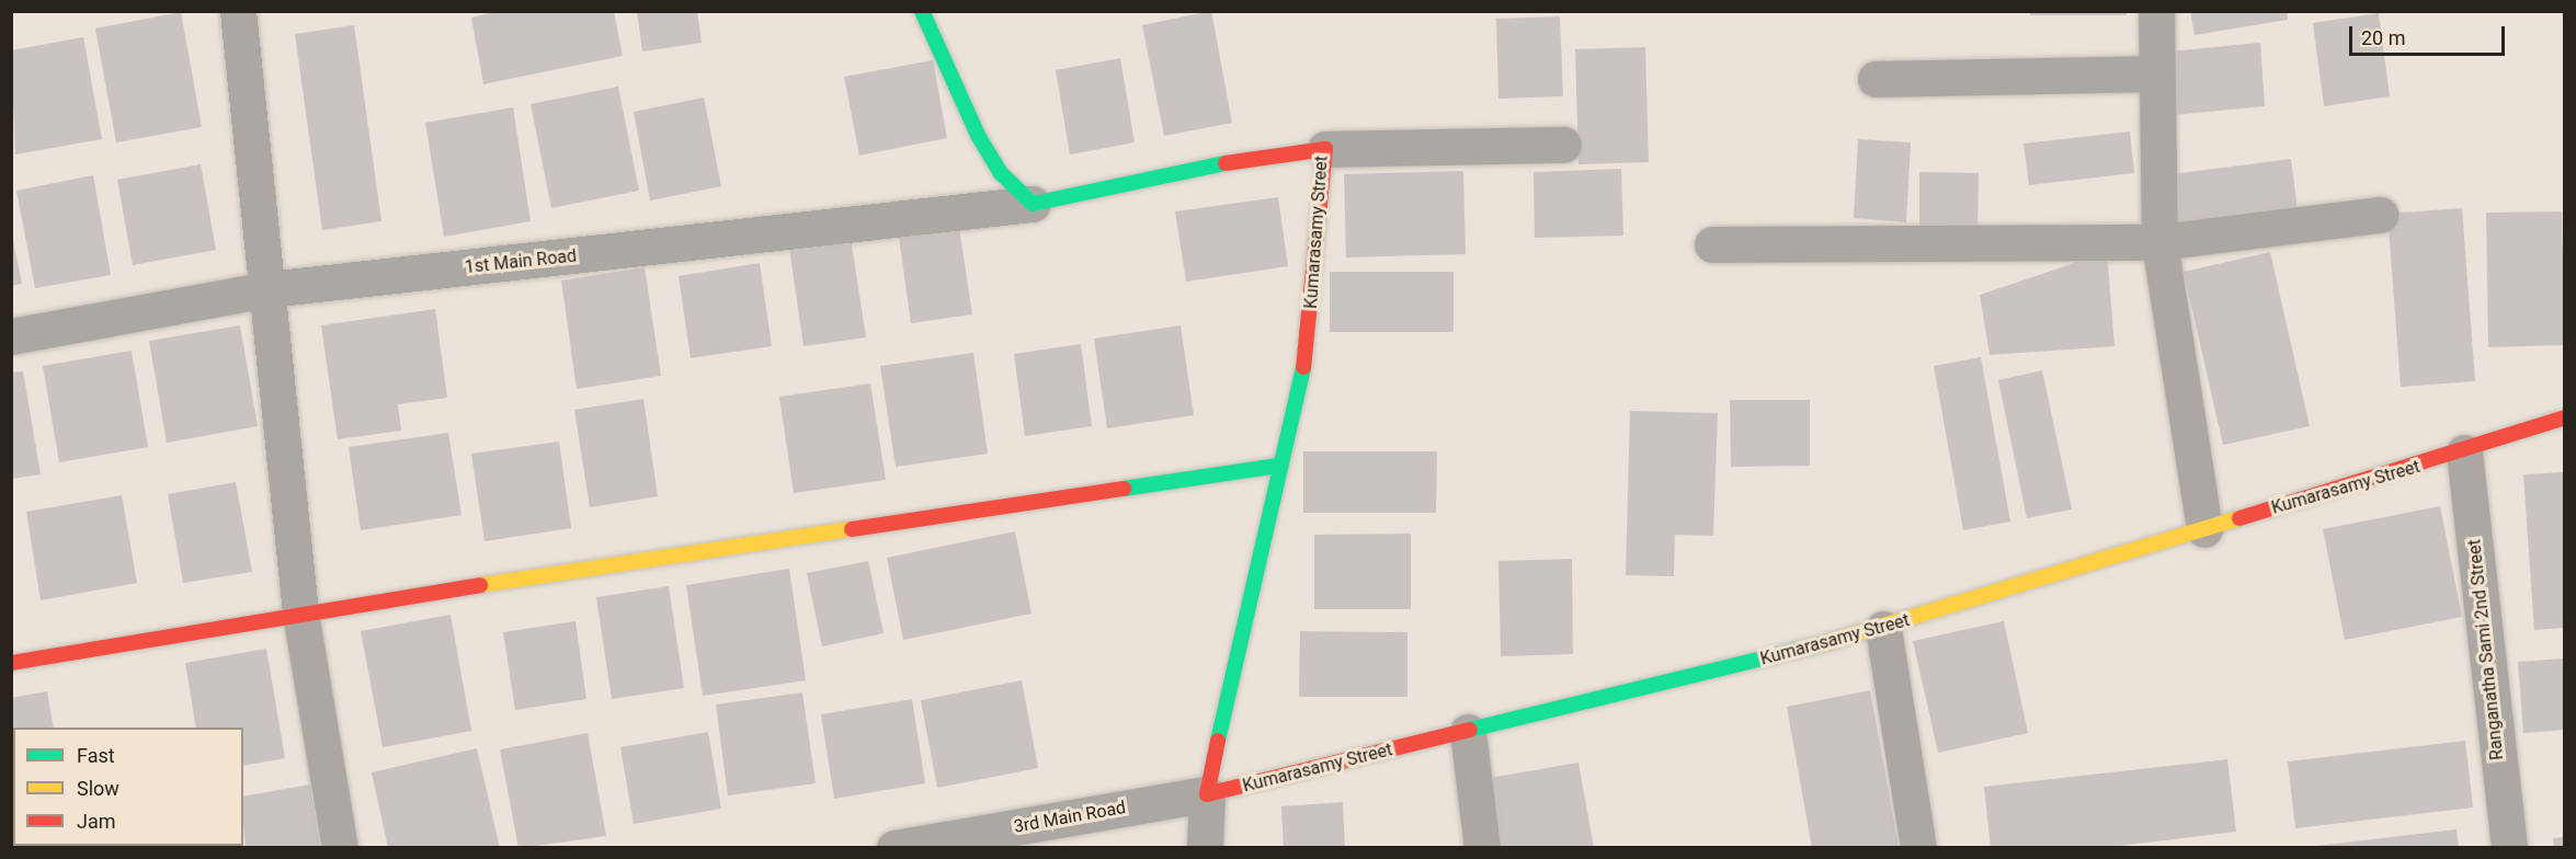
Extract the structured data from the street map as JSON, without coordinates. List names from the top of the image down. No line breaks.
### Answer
{"streets":{"street":["Kumarasamy Street","1st Main Road","Ranganatha Sami 2nd Street","3rd Main Road"]},"crossings":[["Kumarasamy Street","1st Main Road"],["Kumarasamy Street","Ranganatha Sami 2nd Street"],["Kumarasamy Street","3rd Main Road"]],"legend":["Fast","Slow","Jam"],"scale_bar":"20 m"}
